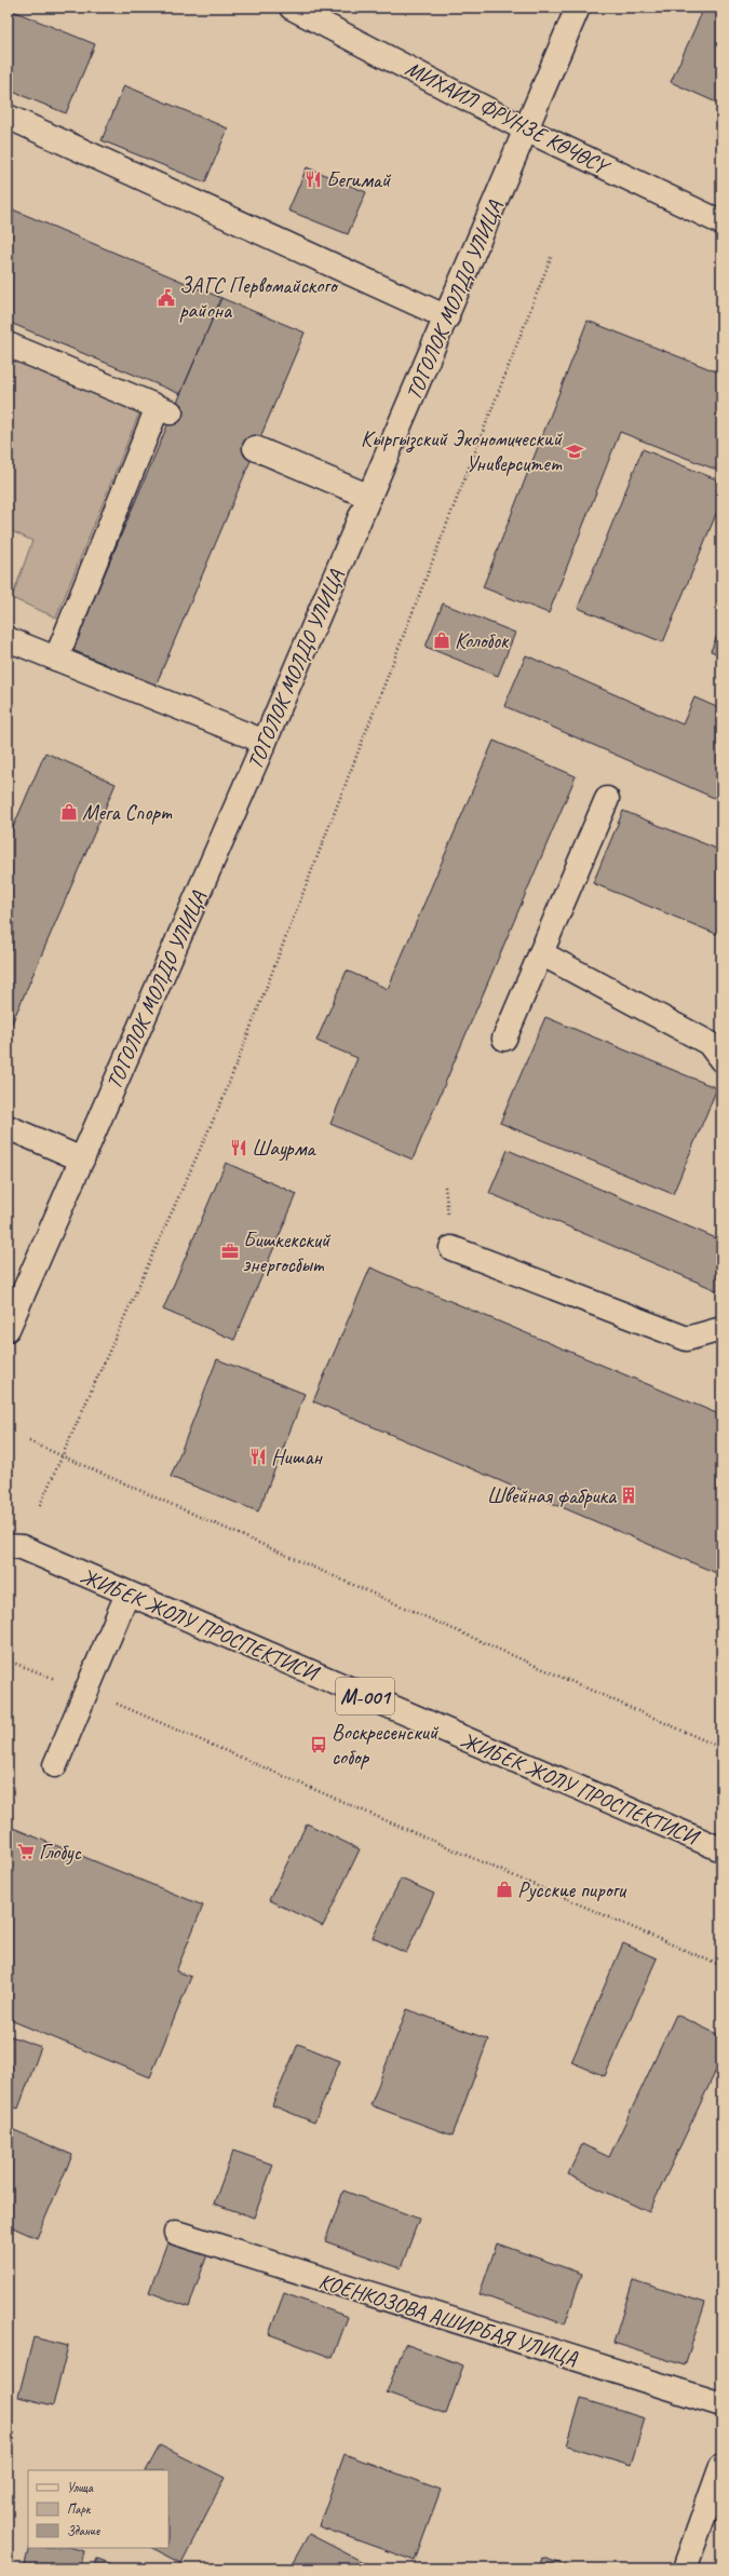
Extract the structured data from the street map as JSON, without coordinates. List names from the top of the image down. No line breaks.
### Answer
{"streets":{"main road":["МИХАИЛ ФРУНЗЕ КӨЧӨСҮ","ТОГОЛОК МОЛДО УЛИЦА","ЖИБЕК ЖОЛУ ПРОСПЕКТИСИ","М-001","КОЕНКОЗОВА АШИРБАЯ УЛИЦА"]},"crossings":[["МИХАИЛ ФРУНЗЕ КӨЧӨСҮ","ТОГОЛОК МОЛДО УЛИЦА"]],"places":{"restaurant":["Бегимай","Шаурма","Нишан"],"public building":["ЗАГС Первомайского района"],"school or university":["Кыргызский Экономический Университет"],"shop":["Колобок","Мега Спорт","Русские пироги"],"office":["Бишкекский энергосбыт"],"building":["Швейная фабрика"],"bus stop":["Воскресенский собор"],"supermarket":["Глобус"]},"legend":["Улица","Парк","Здание"]}
